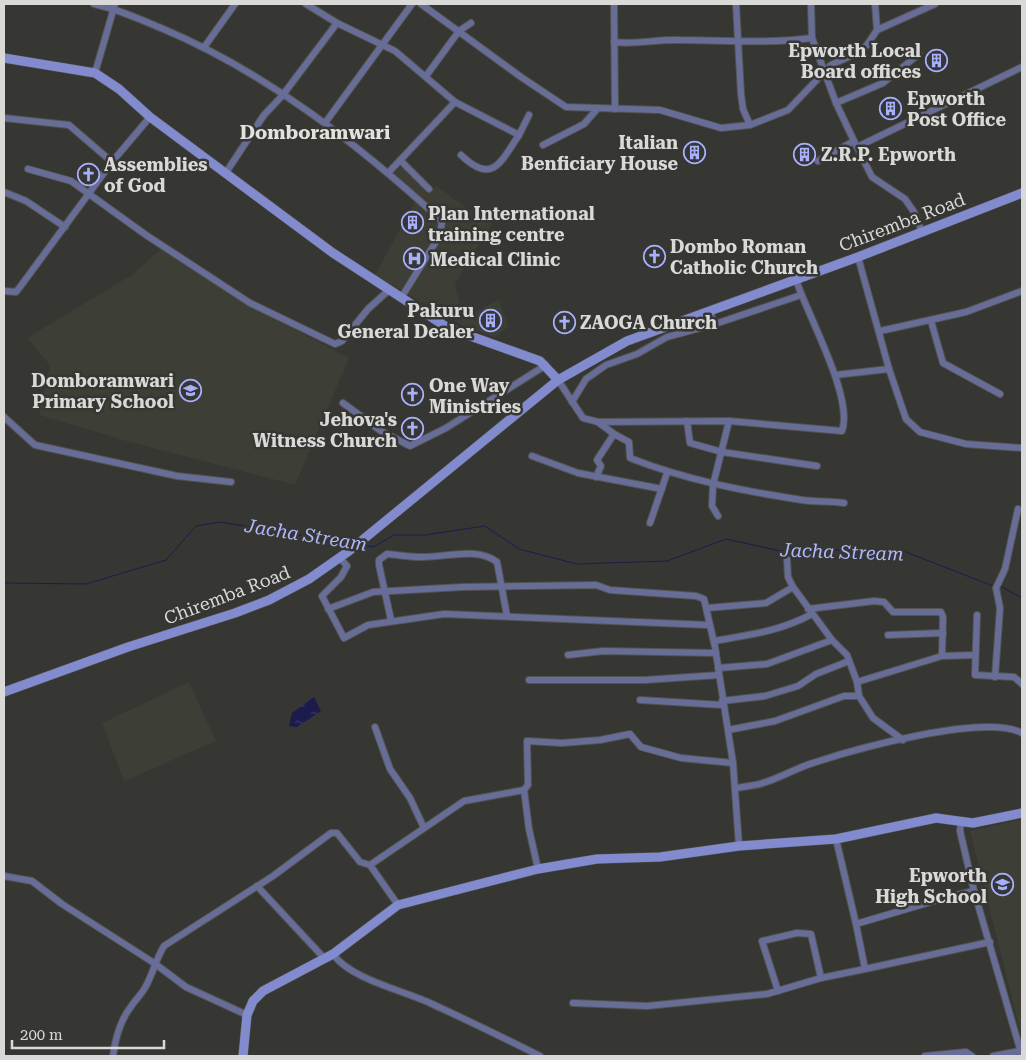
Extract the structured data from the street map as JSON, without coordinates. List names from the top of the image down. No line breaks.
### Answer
{"streets":{"street":["Chiremba Road"]},"districts":["Domboramwari"],"water":["Jacha Stream"],"places":{"building":["Epworth Local Board offices","Epworth Post Office","Italian Benficiary House","Z.R.P. Epworth","Plan International training centre","Pakuru General Dealer"],"church":["Assemblies of God","Dombo Roman Catholic Church","ZAOGA Church","One Way Ministries","Jehova's Witness Church"],"hospital":["Medical Clinic"],"school or university":["Domboramwari Primary School","Epworth High School"]},"scale_bar":"200 m"}
